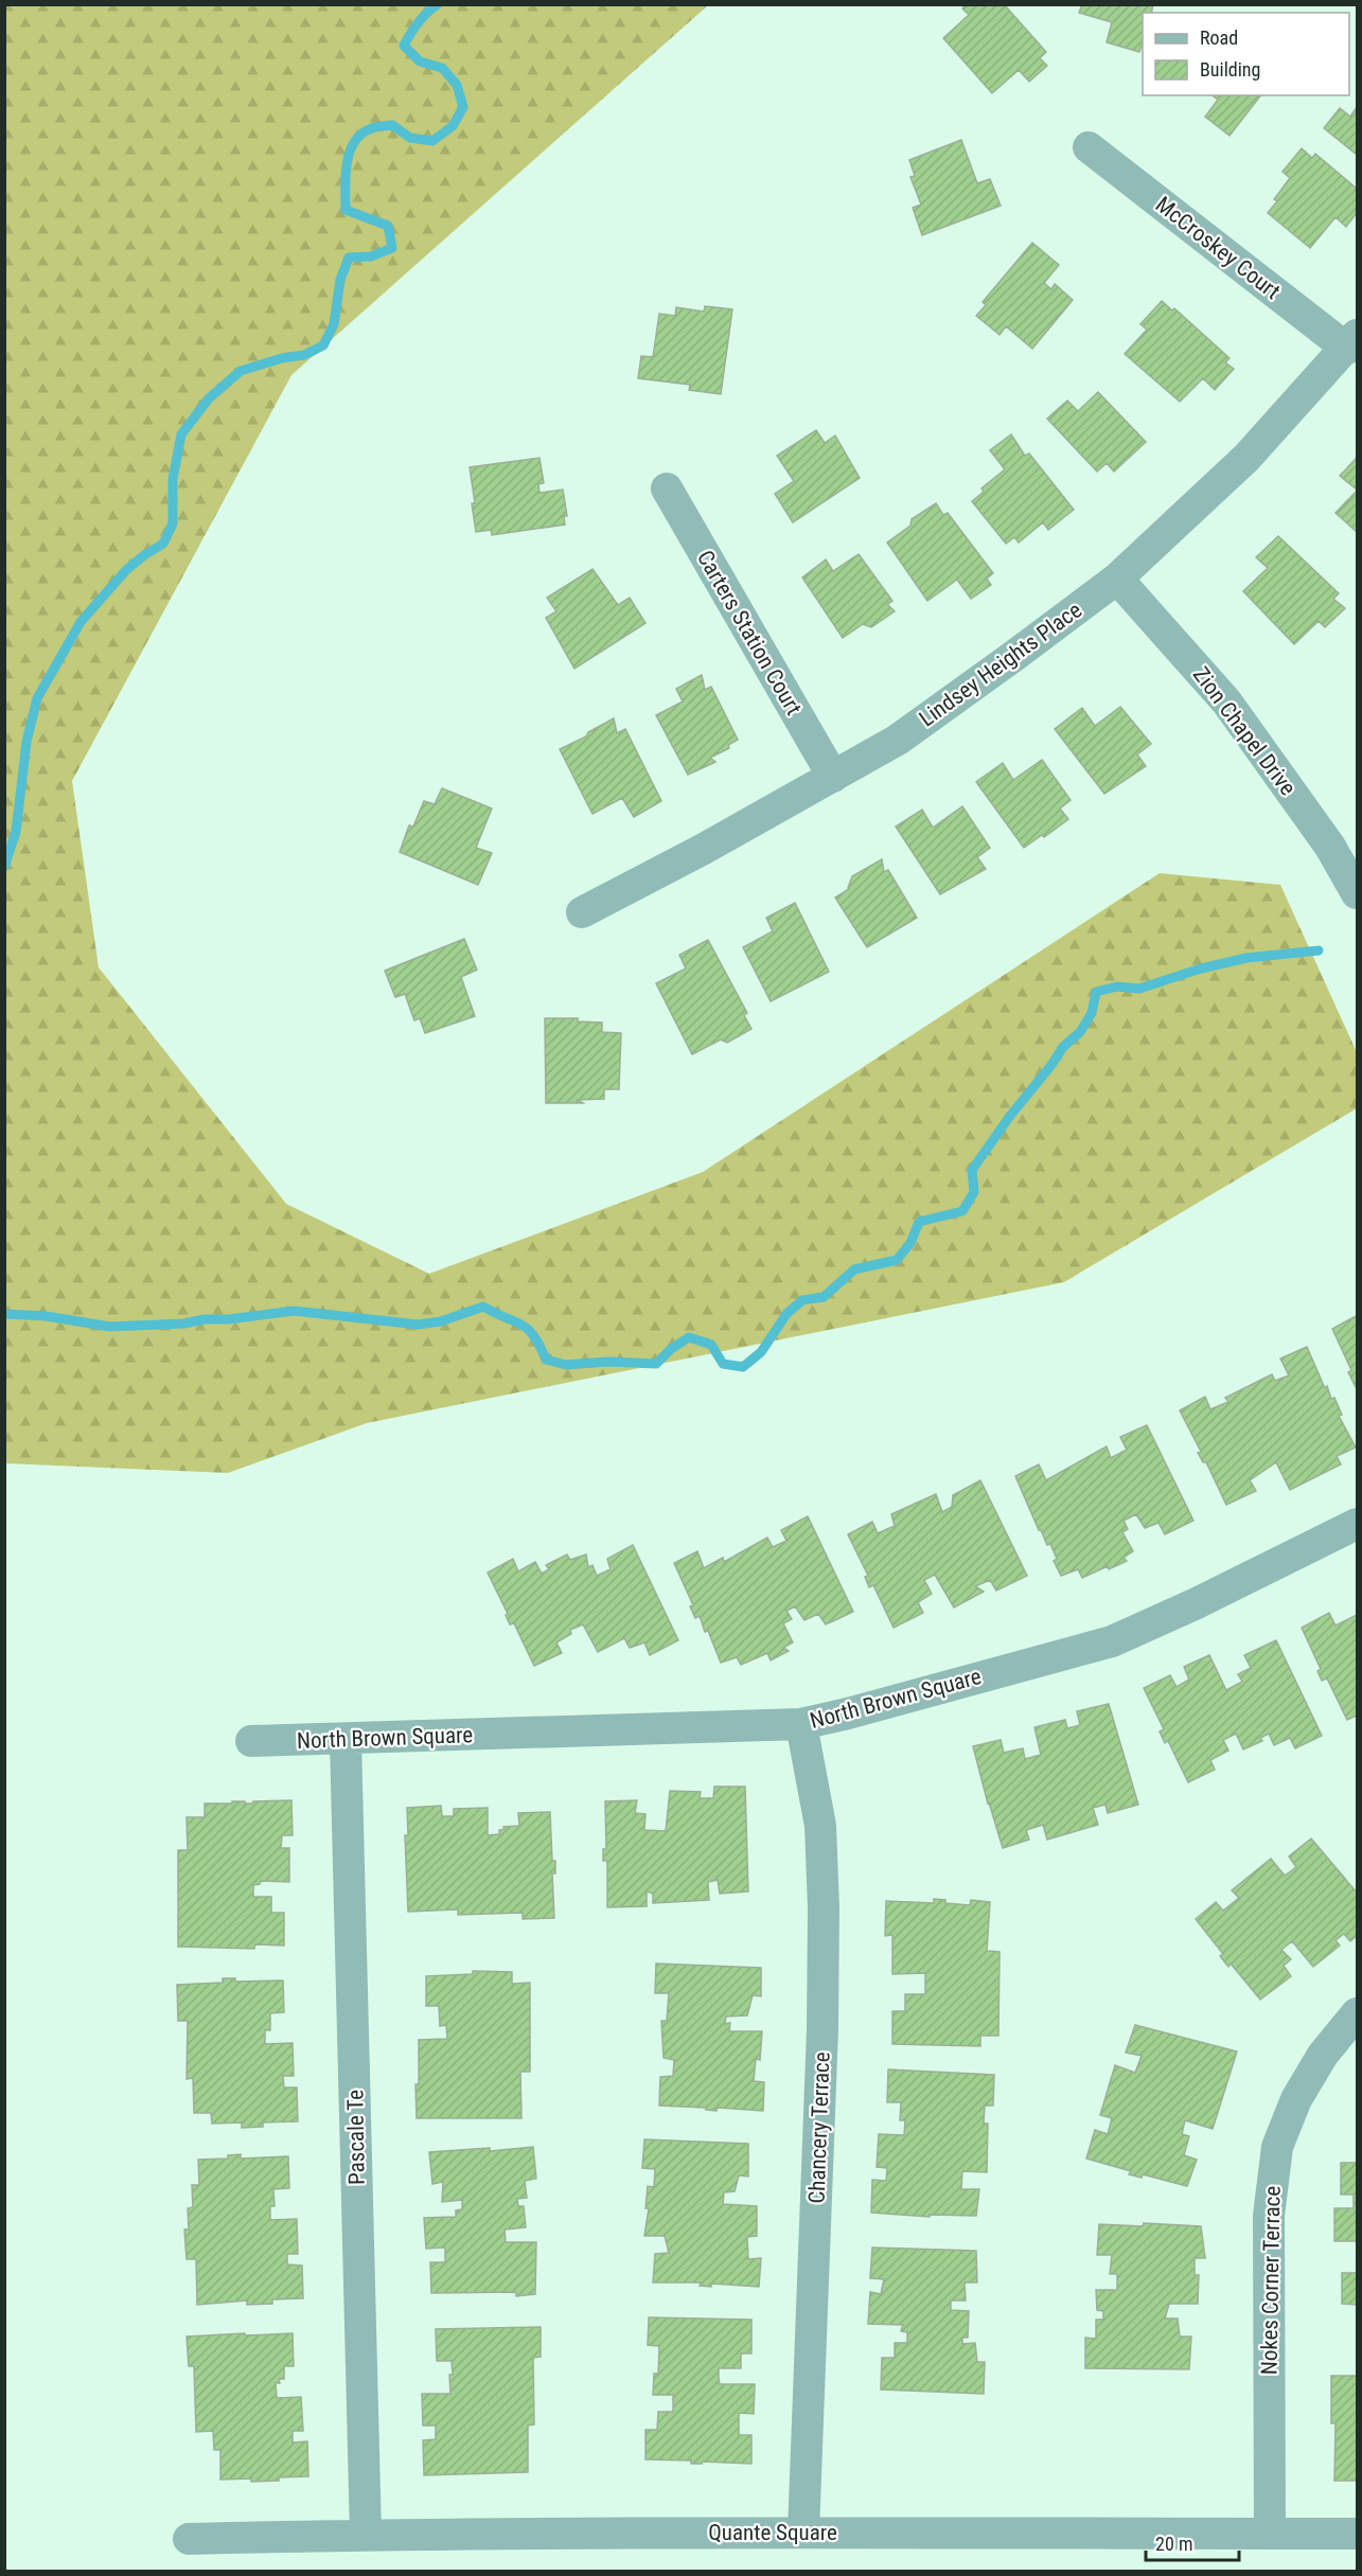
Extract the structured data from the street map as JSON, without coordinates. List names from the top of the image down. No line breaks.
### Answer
{"streets":{"street":["McCroskey Court","Carters Station Court","Lindsey Heights Place","Zion Chapel Drive","North Brown Square","Chancery Terrace","Pascale Te","Nokes Corner Terrace","Quante Square"]},"crossings":[["McCroskey Court","Lindsey Heights Place"],["Carters Station Court","Lindsey Heights Place"],["Lindsey Heights Place","Zion Chapel Drive"],["North Brown Square","Chancery Terrace"],["North Brown Square","Pascale Te"],["Chancery Terrace","Quante Square"],["Pascale Te","Quante Square"],["Nokes Corner Terrace","Quante Square"]],"legend":["Road","Building"],"scale_bar":"20 m"}
